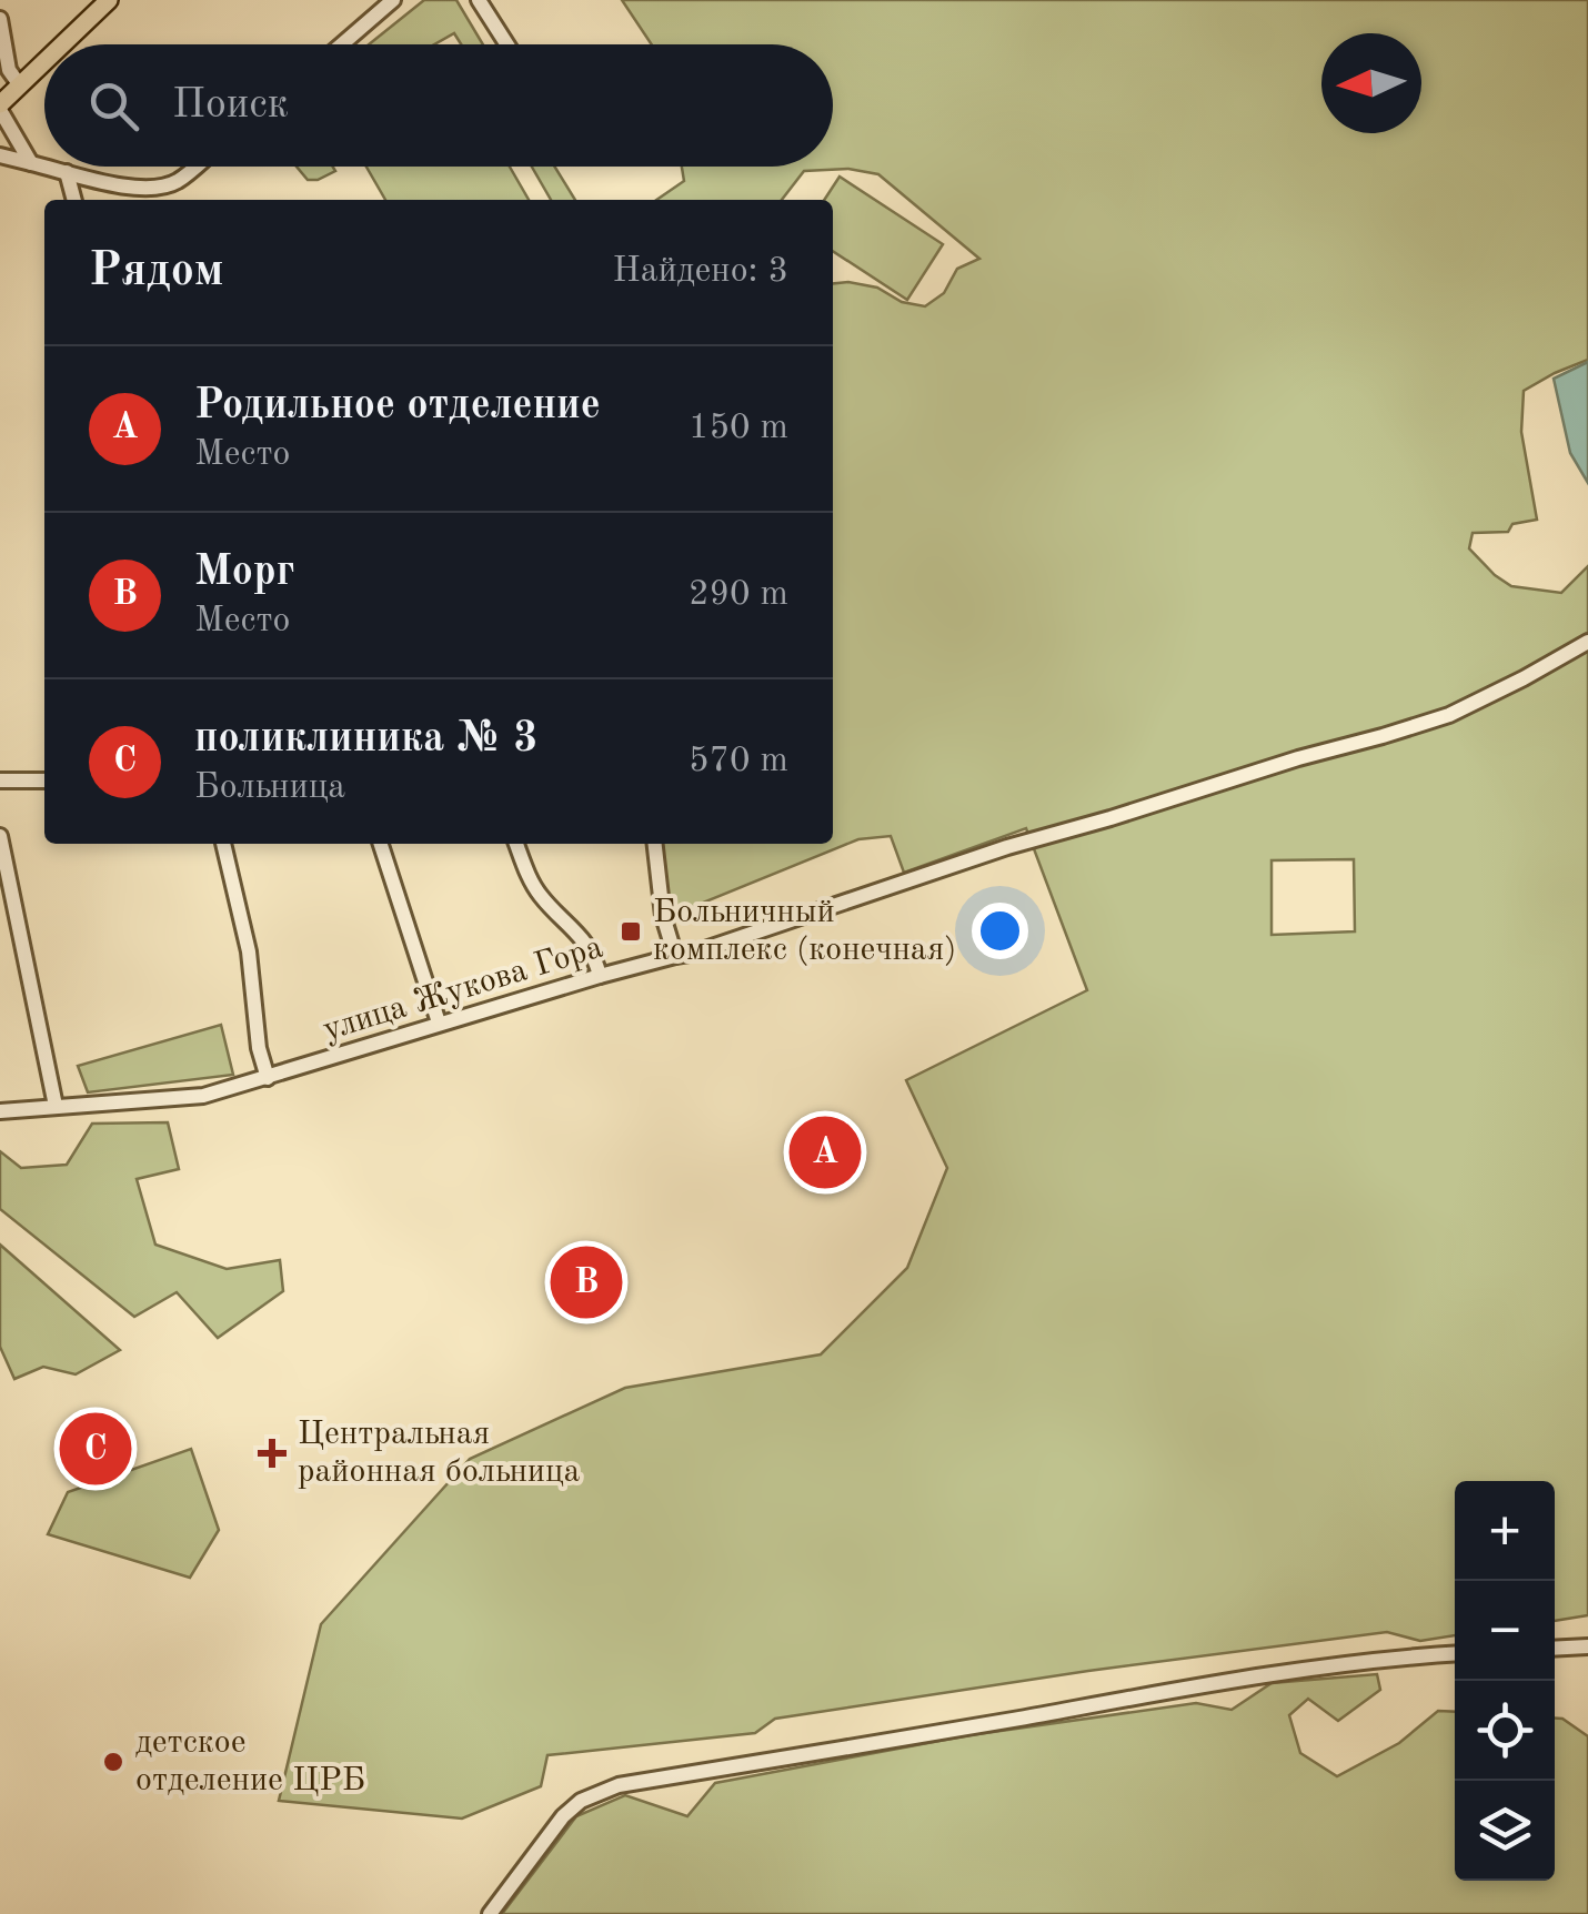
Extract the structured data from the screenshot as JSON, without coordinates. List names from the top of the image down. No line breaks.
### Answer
{"streets":{"street":["улица Жукова Гора"]},"places":{"transit":["Больничный комплекс (конечная)"],"health":["Центральная районная больница"],"other":["детское отделение ЦРБ"]},"north":"left","page":{"search":"Поиск","heading":["Рядом","Найдено: 3"],"list":[{"mark":"A","name":"Родильное отделение","note":"Место","value":"150 m"},{"mark":"B","name":"Морг","note":"Место","value":"290 m"},{"mark":"C","name":"поликлиника № 3","note":"Больница","value":"570 m"}],"pins":["A","B","C"],"map_buttons":["+","−"]}}
